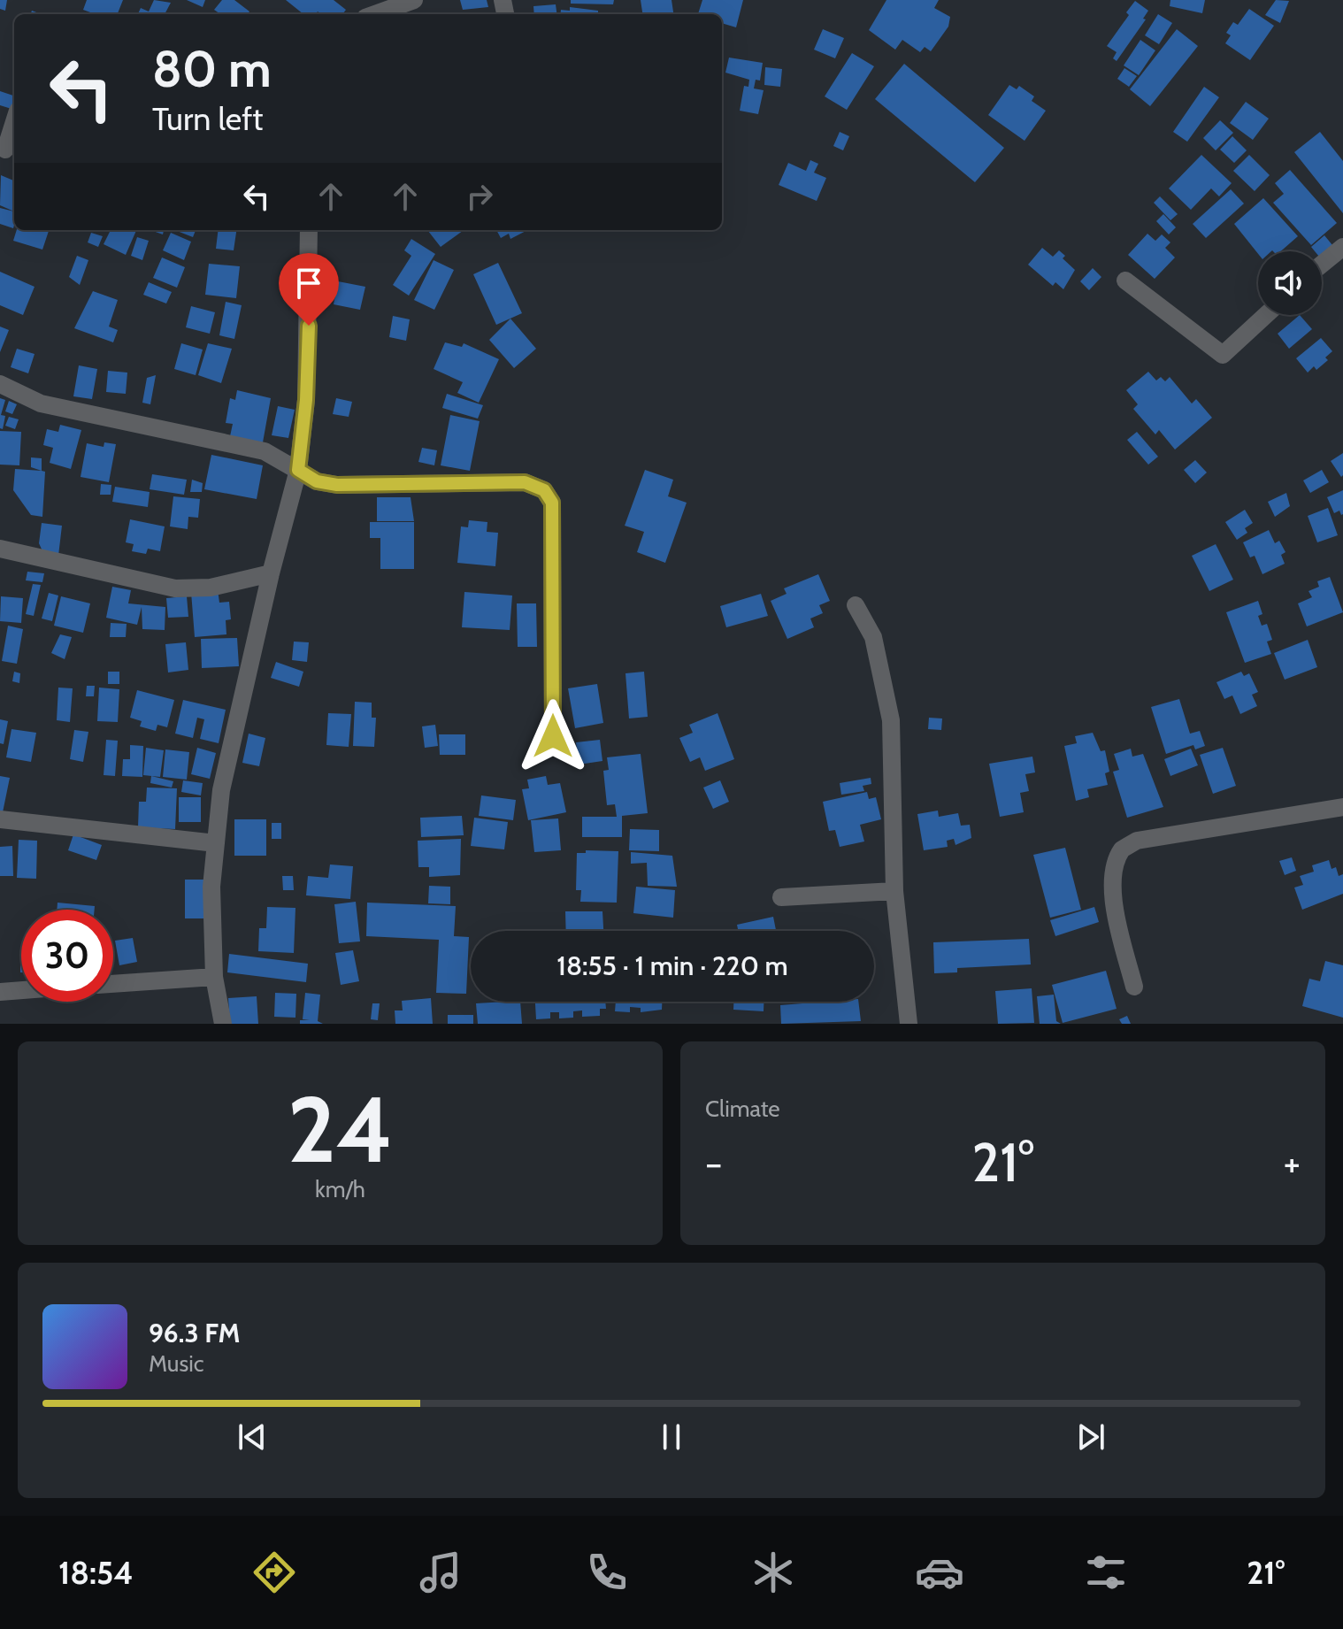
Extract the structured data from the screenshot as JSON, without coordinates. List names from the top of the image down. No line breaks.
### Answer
{"page":{"turn":["80 m","Turn left"],"limit":"30","trip":"18:55 · 1 min · 220 m","tile":[["24","km/h"],"Climate"],"heat":["−","21°","+"],"song":["96.3 FM","Music"],"tabs":["18:54","21°"]}}
